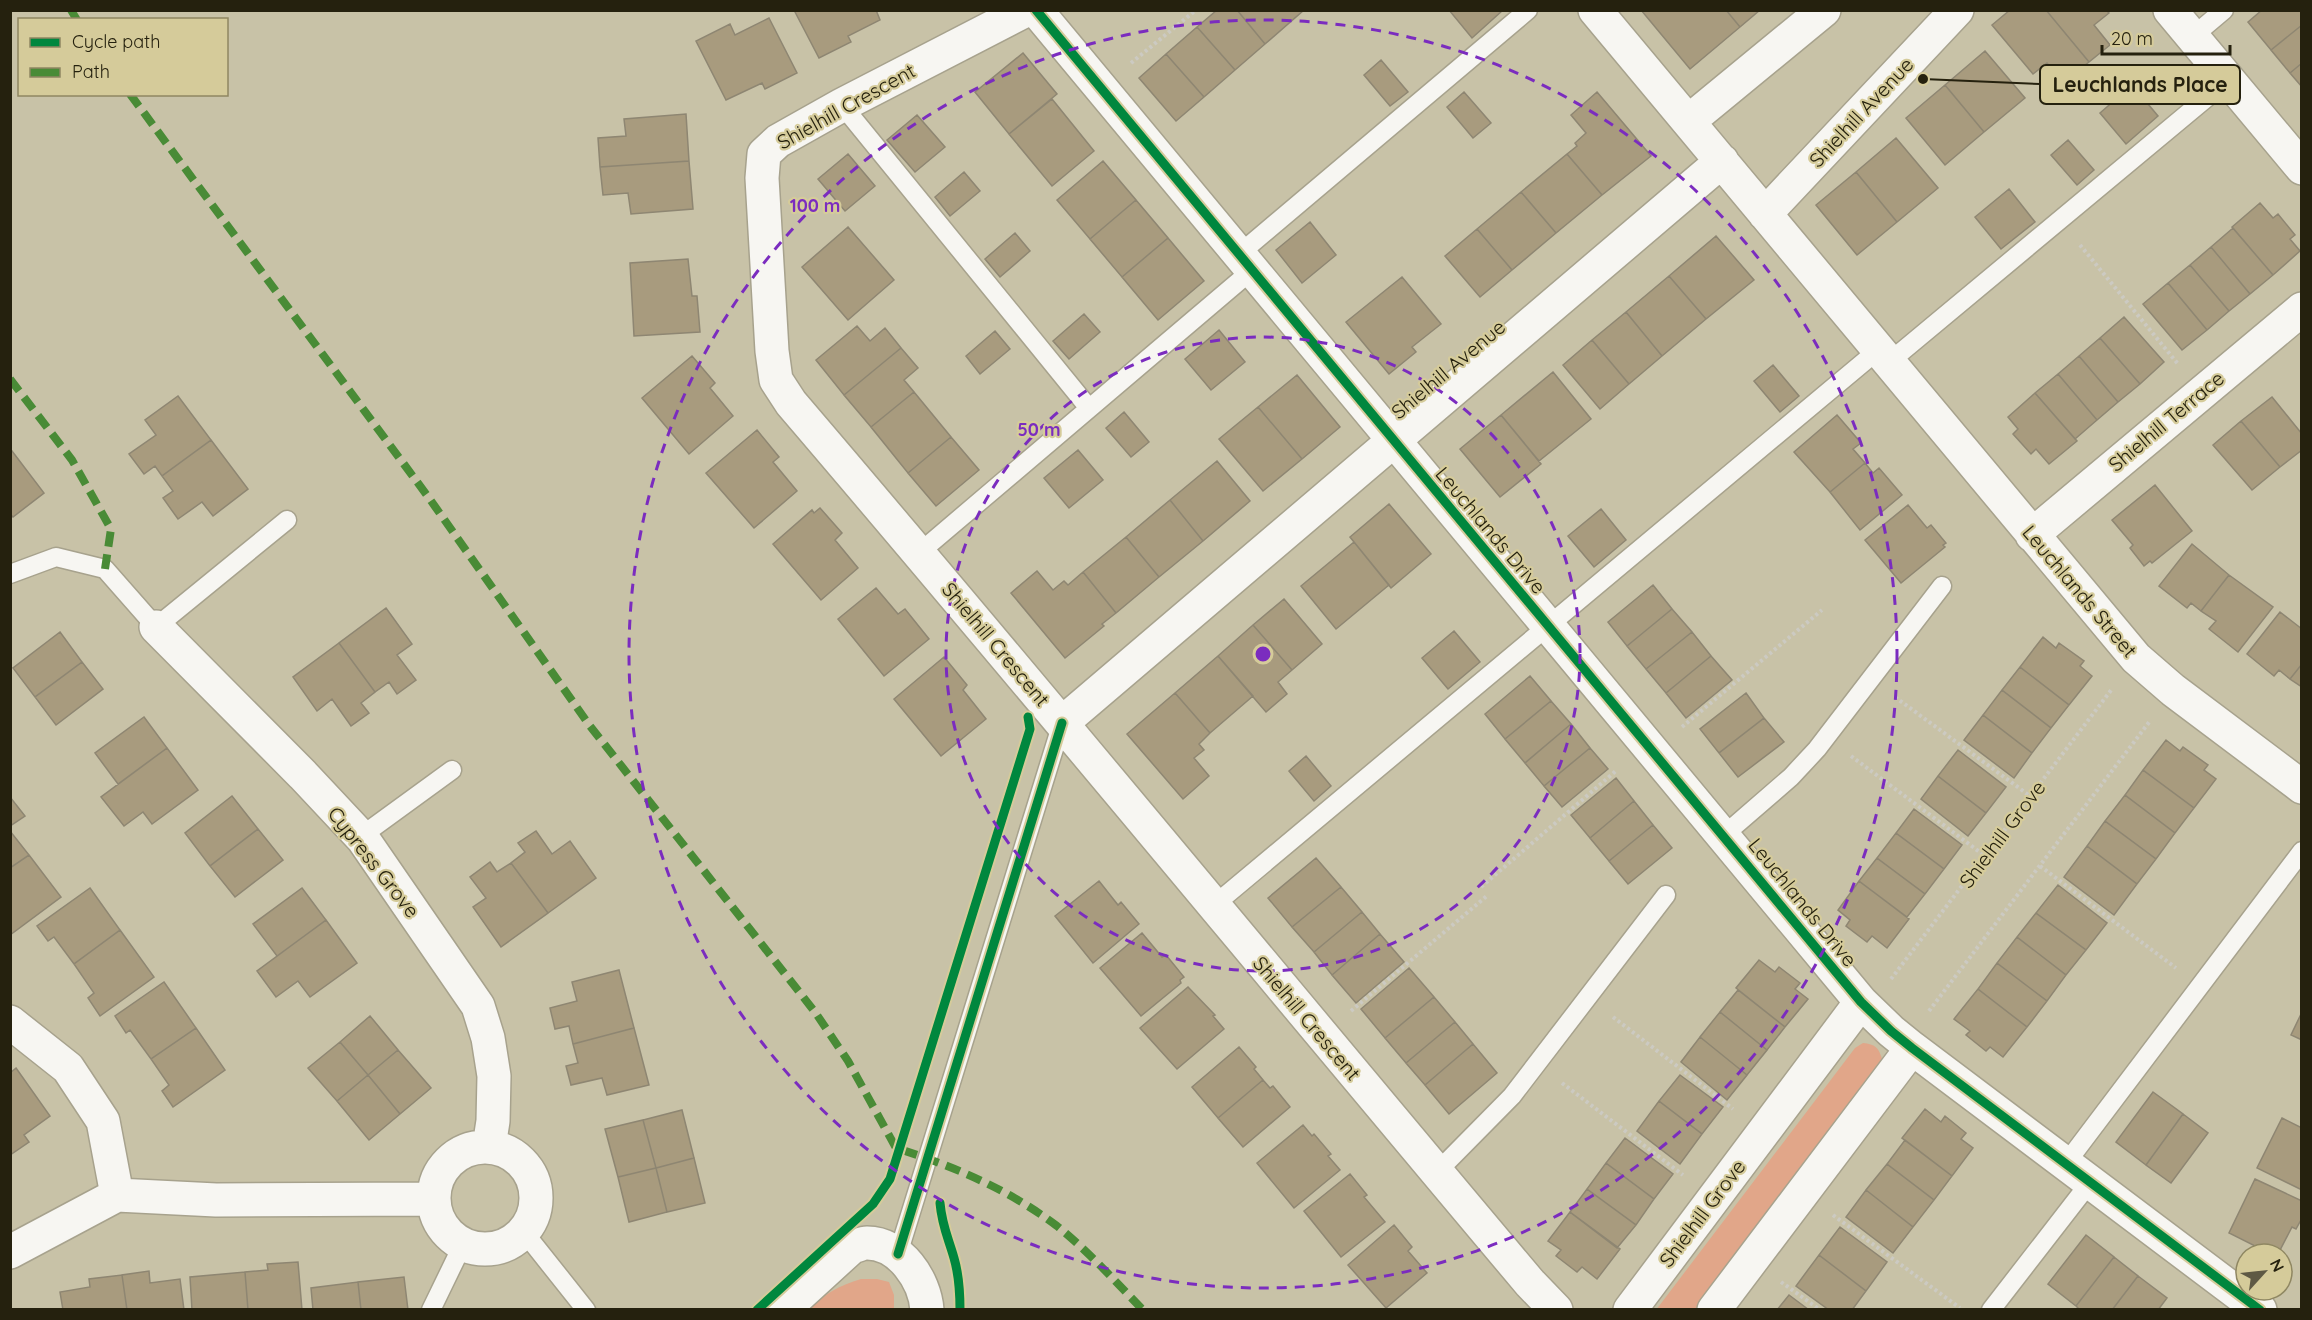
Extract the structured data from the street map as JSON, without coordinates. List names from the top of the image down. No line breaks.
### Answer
{"streets":{"street":["Shielhill Crescent","Shielhill Avenue","Shielhill Terrace","Leuchlands Drive","Leuchlands Street","Shielhill Grove","Cypress Grove"]},"crossings":[["Shielhill Crescent","Shielhill Avenue"],["Shielhill Avenue","Leuchlands Drive"],["Shielhill Avenue","Leuchlands Street"],["Shielhill Terrace","Leuchlands Street"],["Leuchlands Drive","Shielhill Grove"]],"places":["Leuchlands Place"],"legend":["Cycle path","Path"],"scale_bar":"20 m","north":"top right","rings":["100 m","50 m"]}
